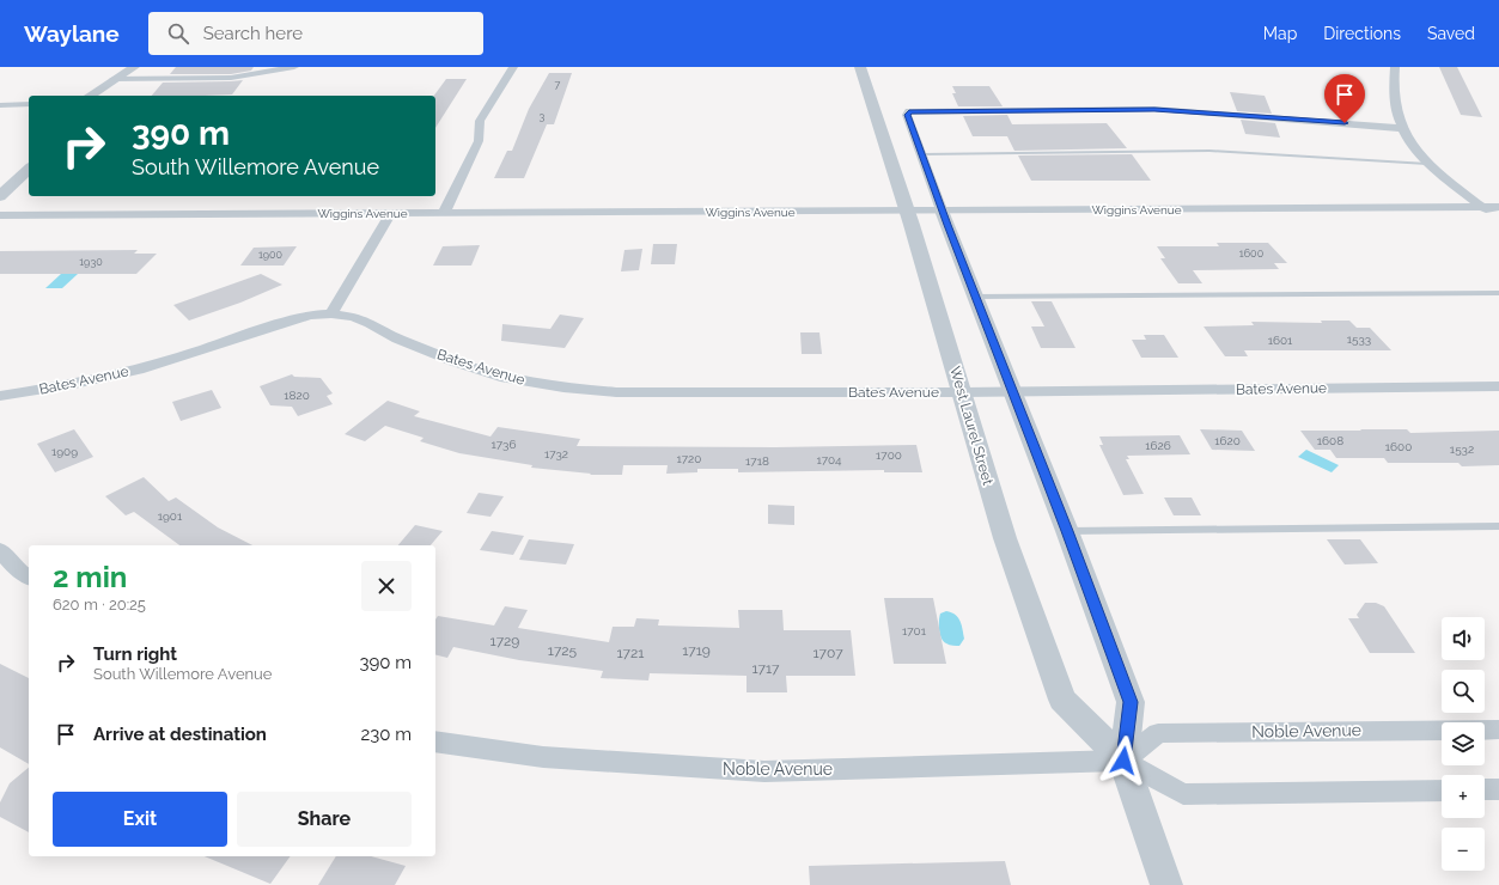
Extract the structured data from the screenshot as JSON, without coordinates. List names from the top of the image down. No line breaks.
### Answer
{"streets":{"street":["Wiggins Avenue","Bates Avenue","West Laurel Street","Noble Avenue"]},"crossings":[["Wiggins Avenue","West Laurel Street"],["Bates Avenue","West Laurel Street"],["West Laurel Street","Noble Avenue"]],"house_numbers":["7","3","1600","1900","1930","1533","1601","1820","1620","1608","1736","1626","1600","1532","1909","1732","1700","1720","1704","1718","1901","1701","1729","1725","1719","1721","1707","1717"],"page":{"header":"Waylane","search":"Search here","nav":["Map","Directions","Saved"],"turn":["390 m","South Willemore Avenue"],"heading":["2 min","620 m · 20:25"],"map_buttons":["+","−"],"list":[{"name":"Turn right","note":"South Willemore Avenue","value":"390 m"},{"name":"Arrive at destination","value":"230 m"}],"buttons":["Exit","Share"]}}
